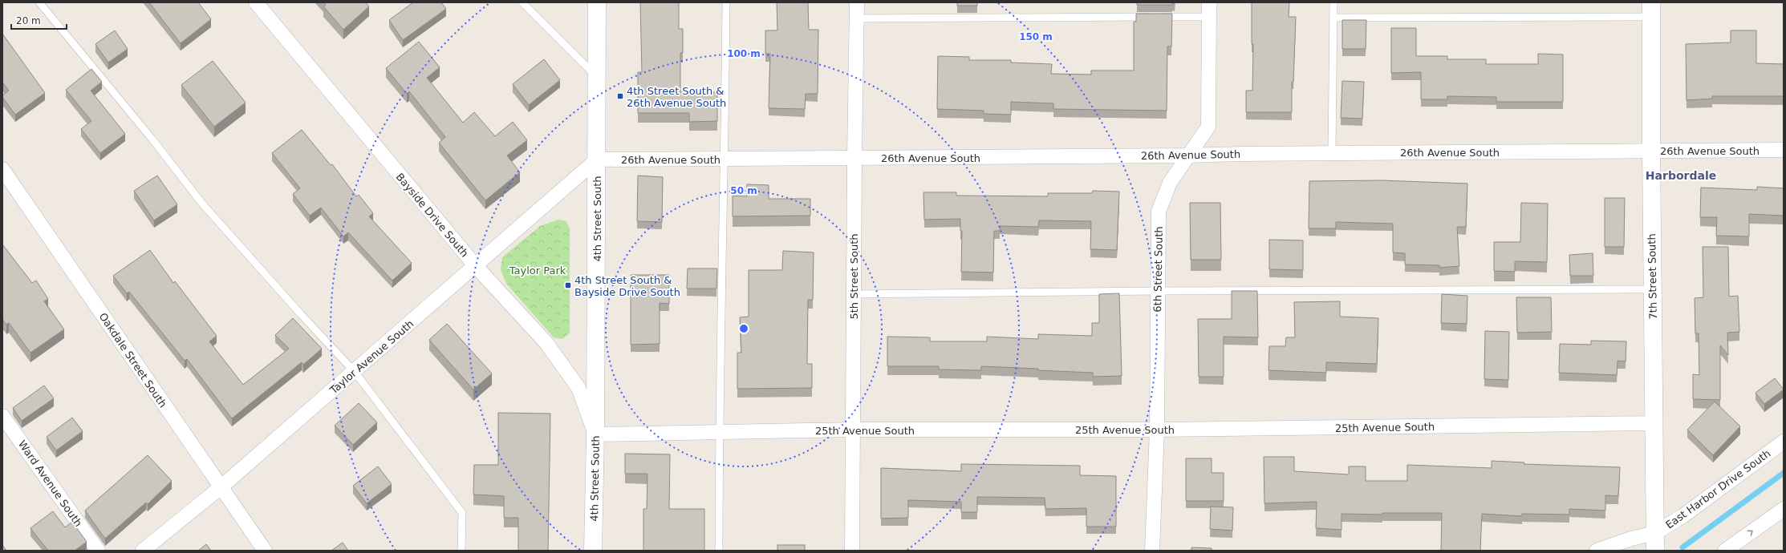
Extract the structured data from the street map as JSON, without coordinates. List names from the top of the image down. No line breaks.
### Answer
{"streets":{"street":["26th Avenue South","Bayside Drive South","4th Street South","6th Street South","5th Street South","7th Street South","Taylor Avenue South","Oakdale Street South","25th Avenue South","Ward Avenue South","East Harbor Drive South"]},"crossings":[["26th Avenue South","4th Street South"],["26th Avenue South","6th Street South"],["26th Avenue South","5th Street South"],["26th Avenue South","7th Street South"],["26th Avenue South","Taylor Avenue South"],["Bayside Drive South","4th Street South"],["Bayside Drive South","Taylor Avenue South"],["Bayside Drive South","25th Avenue South"],["4th Street South","Taylor Avenue South"],["4th Street South","25th Avenue South"],["6th Street South","25th Avenue South"],["5th Street South","25th Avenue South"],["7th Street South","25th Avenue South"],["7th Street South","East Harbor Drive South"],["Taylor Avenue South","Oakdale Street South"]],"districts":["Harbordale"],"parks":["Taylor Park"],"places":{"transit":["4th Street South & 26th Avenue South","4th Street South & Bayside Drive South"]},"scale_bar":"20 m","rings":["150 m","100 m","50 m"]}
